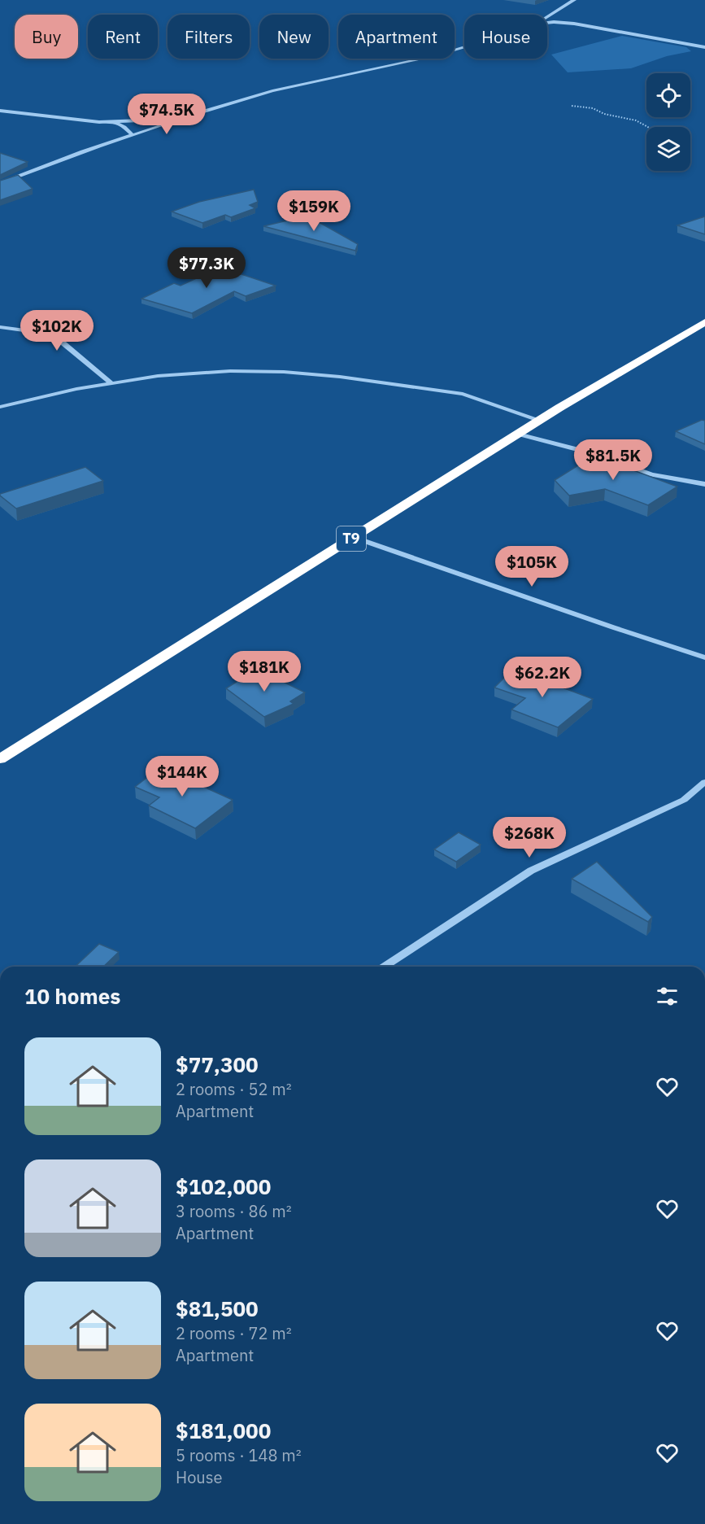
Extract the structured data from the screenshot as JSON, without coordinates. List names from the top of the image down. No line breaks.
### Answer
{"streets":{"highway":["T9"]},"page":{"chip":["Buy","Rent","Filters","New","Apartment","House"],"price":["$74.5K","$159K","$77.3K","$102K","$81.5K","$105K","$181K","$62.2K","$144K","$268K"],"heading":"10 homes","list":[{"name":"$77,300","note":"2 rooms · 52 m² · Apartment"},{"name":"$102,000","note":"3 rooms · 86 m² · Apartment"},{"name":"$81,500","note":"2 rooms · 72 m² · Apartment"},{"name":"$181,000","note":"5 rooms · 148 m² · House"}]}}
